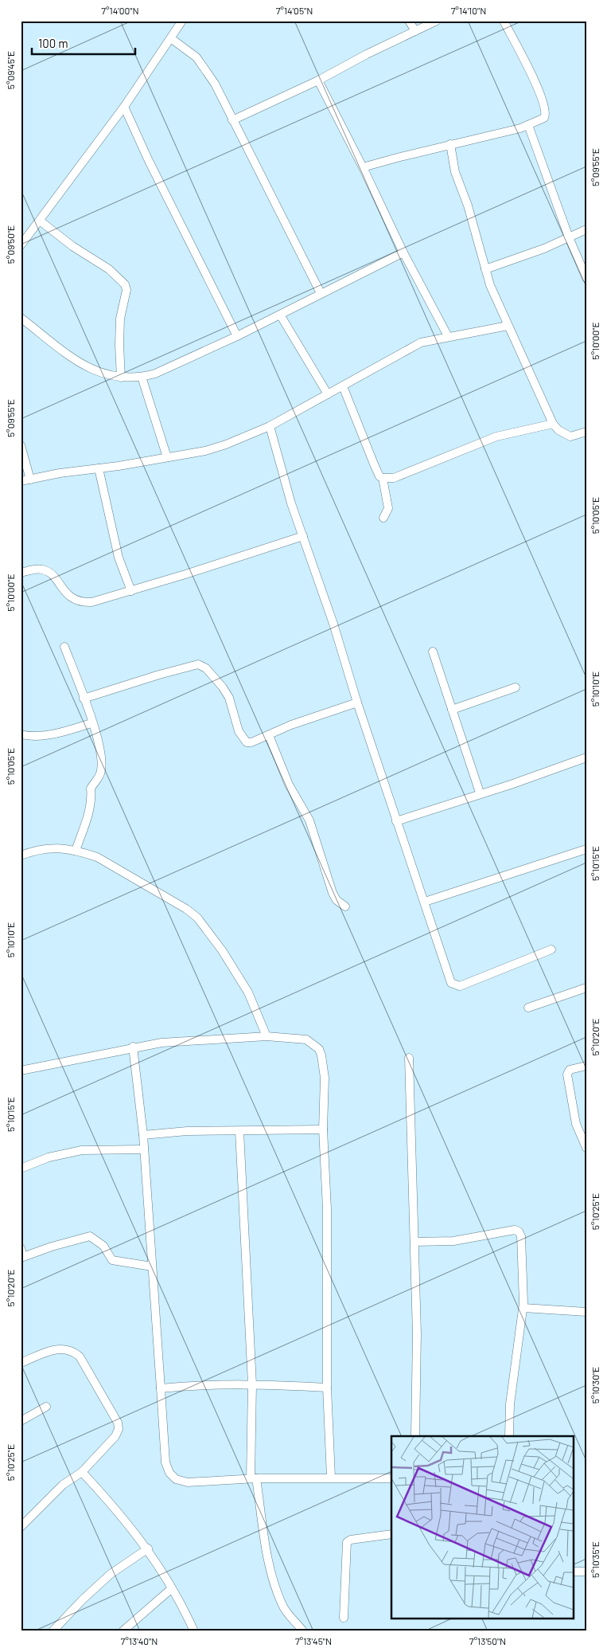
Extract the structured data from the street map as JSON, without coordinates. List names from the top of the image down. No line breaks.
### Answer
{"scale_bar":"100 m","coordinates":["7°14'00\"N","7°14'05\"N","7°14'10\"N","5°09'45\"E","5°09'55\"E","5°09'50\"E","5°10'00\"E","5°10'05\"E","5°10'10\"E","5°10'15\"E","5°10'20\"E","5°10'25\"E","5°10'30\"E","5°10'35\"E","7°13'40\"N","7°13'45\"N","7°13'50\"N"]}
